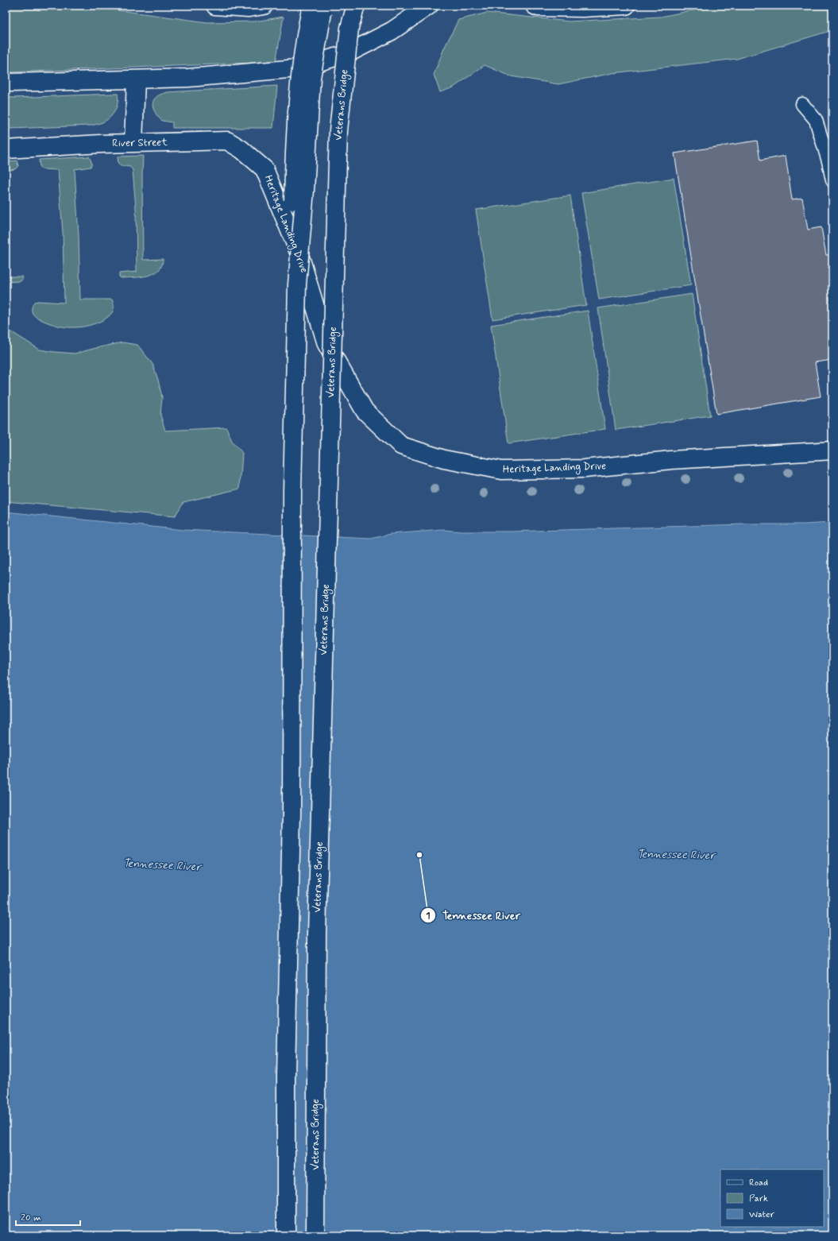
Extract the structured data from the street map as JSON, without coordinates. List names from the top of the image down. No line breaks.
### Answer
{"streets":{"main road":["Veterans Bridge","River Street","Heritage Landing Drive"]},"crossings":[["River Street","Heritage Landing Drive"]],"water":["Tennessee River"],"places":["Tennessee River"],"legend":["Road","Park","Water"],"scale_bar":"20 m"}
